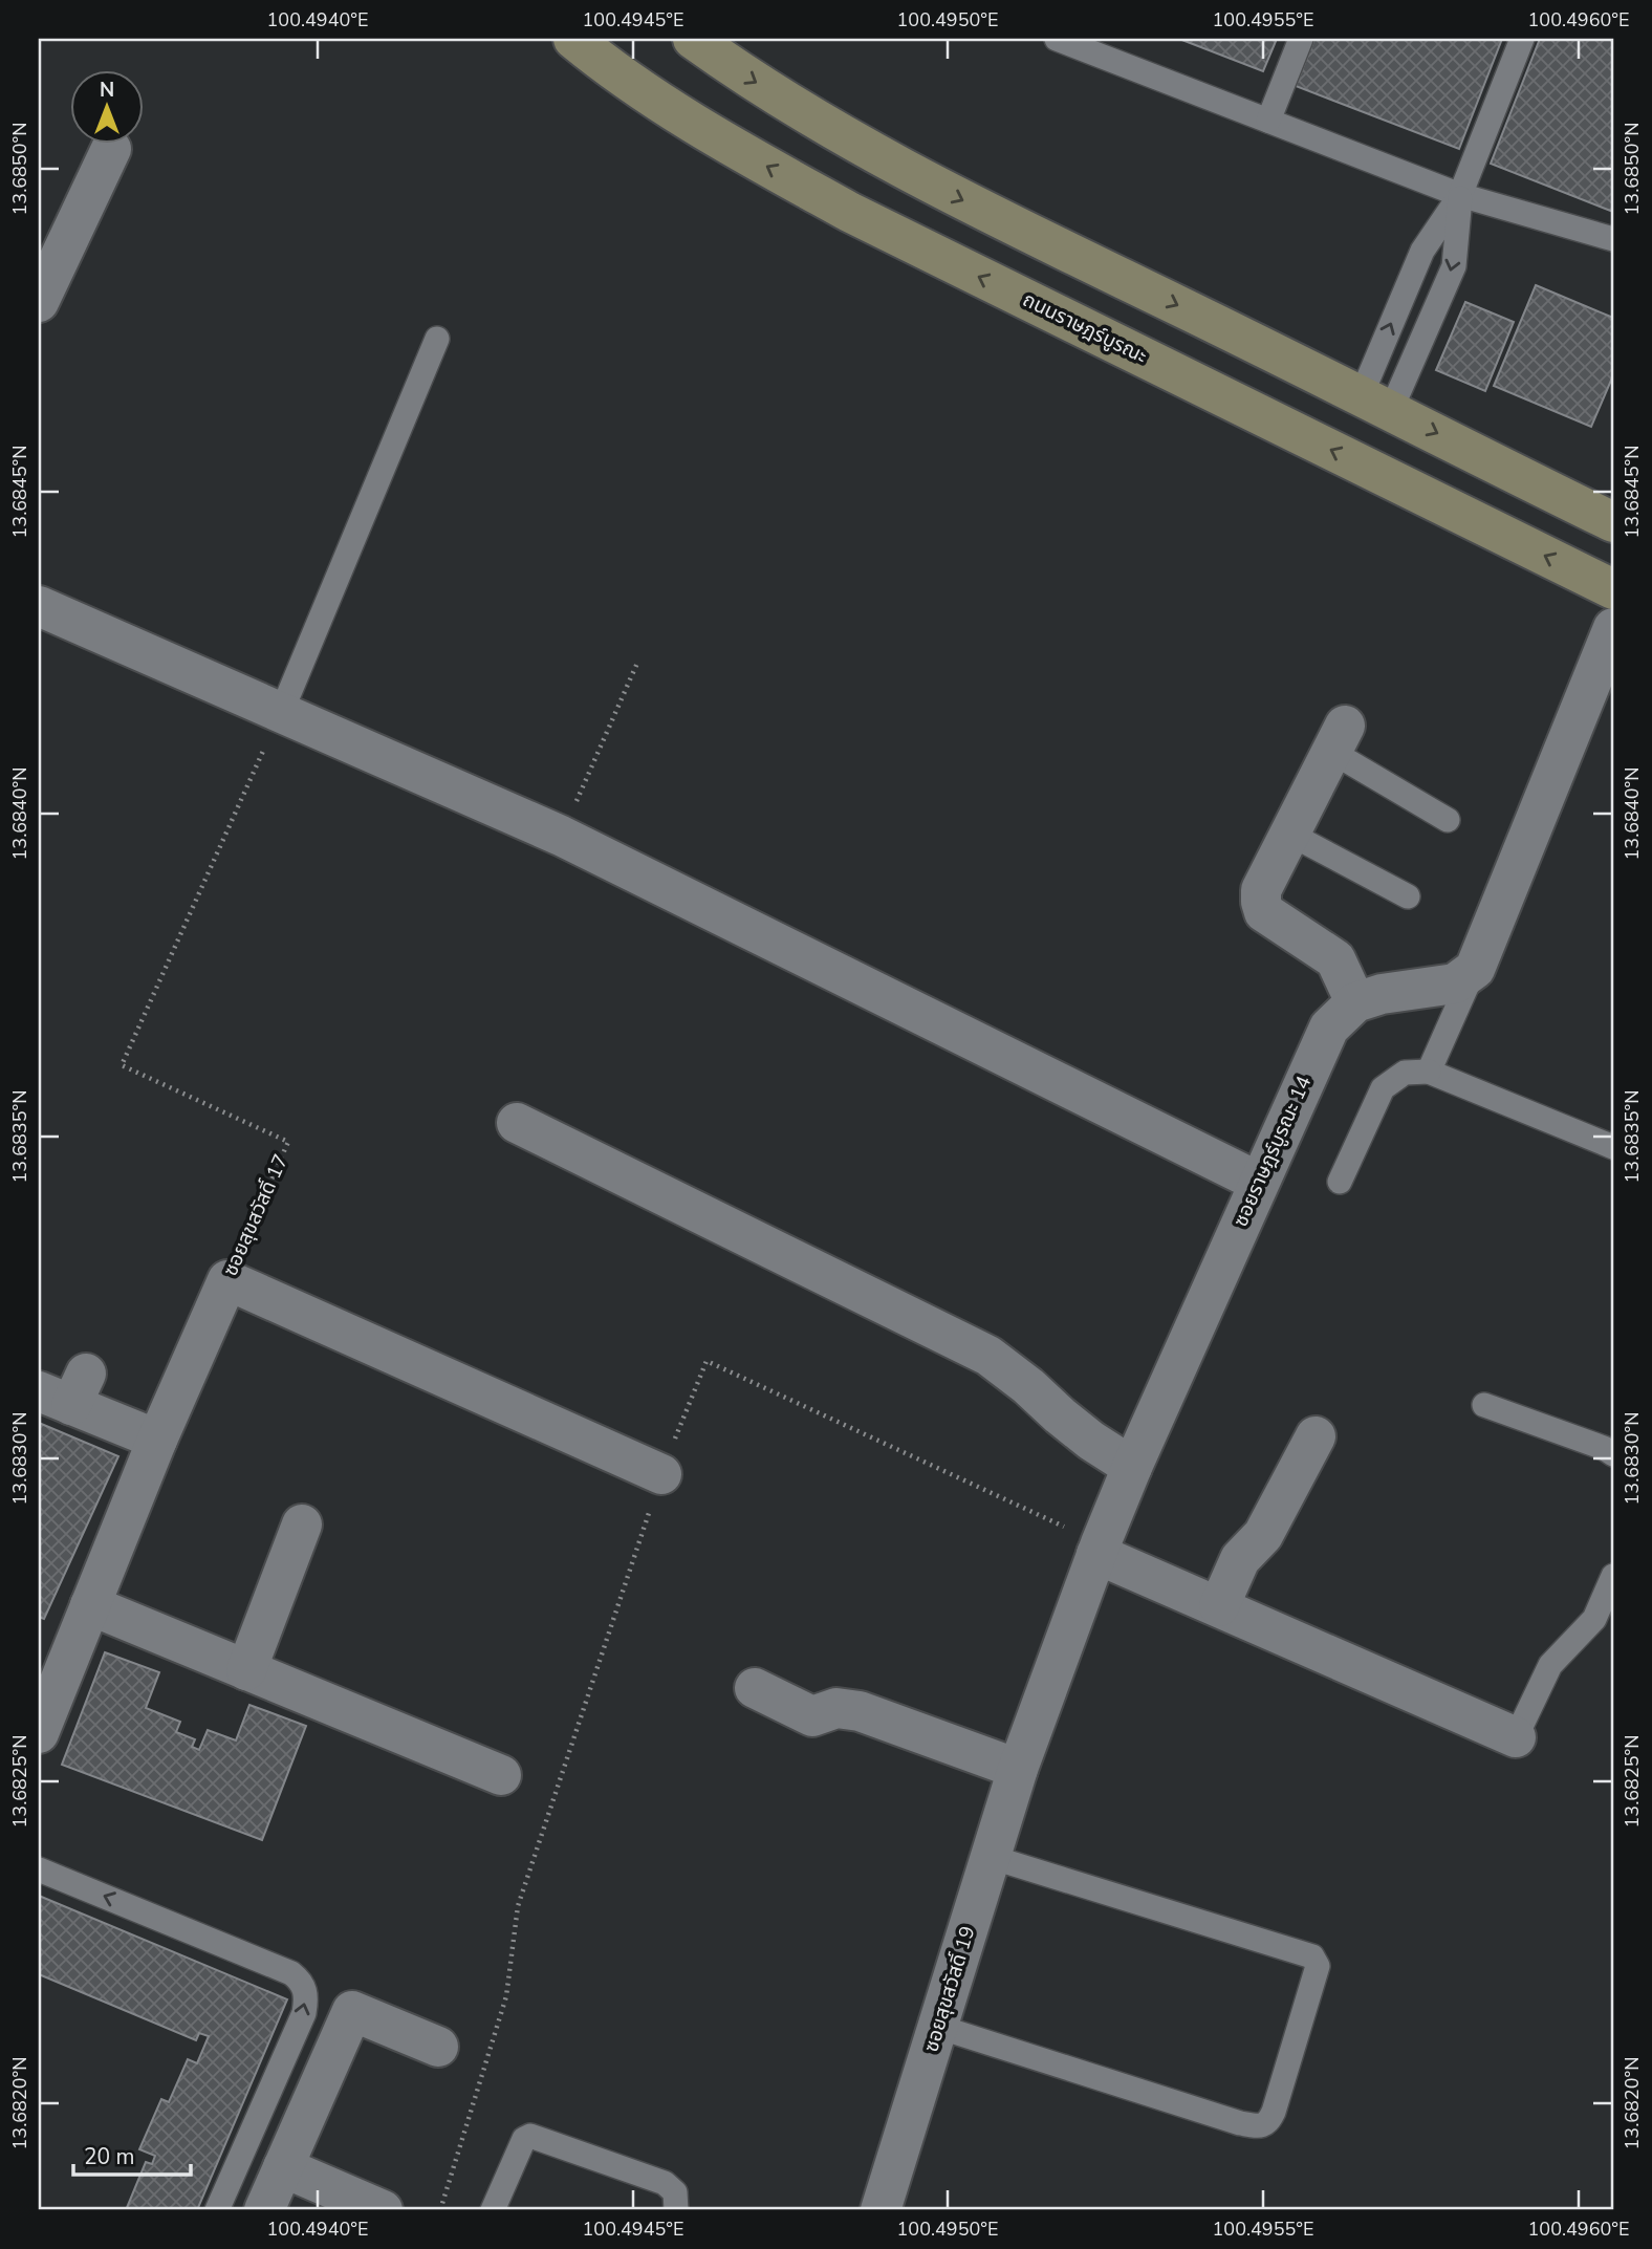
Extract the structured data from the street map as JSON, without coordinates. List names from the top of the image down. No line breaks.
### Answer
{"streets":{"main road":["ถนนราษฎร์บูรณะ"],"street":["ซอยราษฎร์บูรณะ 14","ซอยสุขสวัสดิ์ 17","ซอยสุขสวัสดิ์ 19"]},"crossings":[["ซอยราษฎร์บูรณะ 14","ซอยสุขสวัสดิ์ 19"]],"scale_bar":"20 m","north":"top","coordinates":["100.4940°E","100.4945°E","100.4950°E","100.4955°E","100.4960°E","13.6850°N","13.6845°N","13.6840°N","13.6835°N","13.6830°N","13.6825°N","13.6820°N"]}
